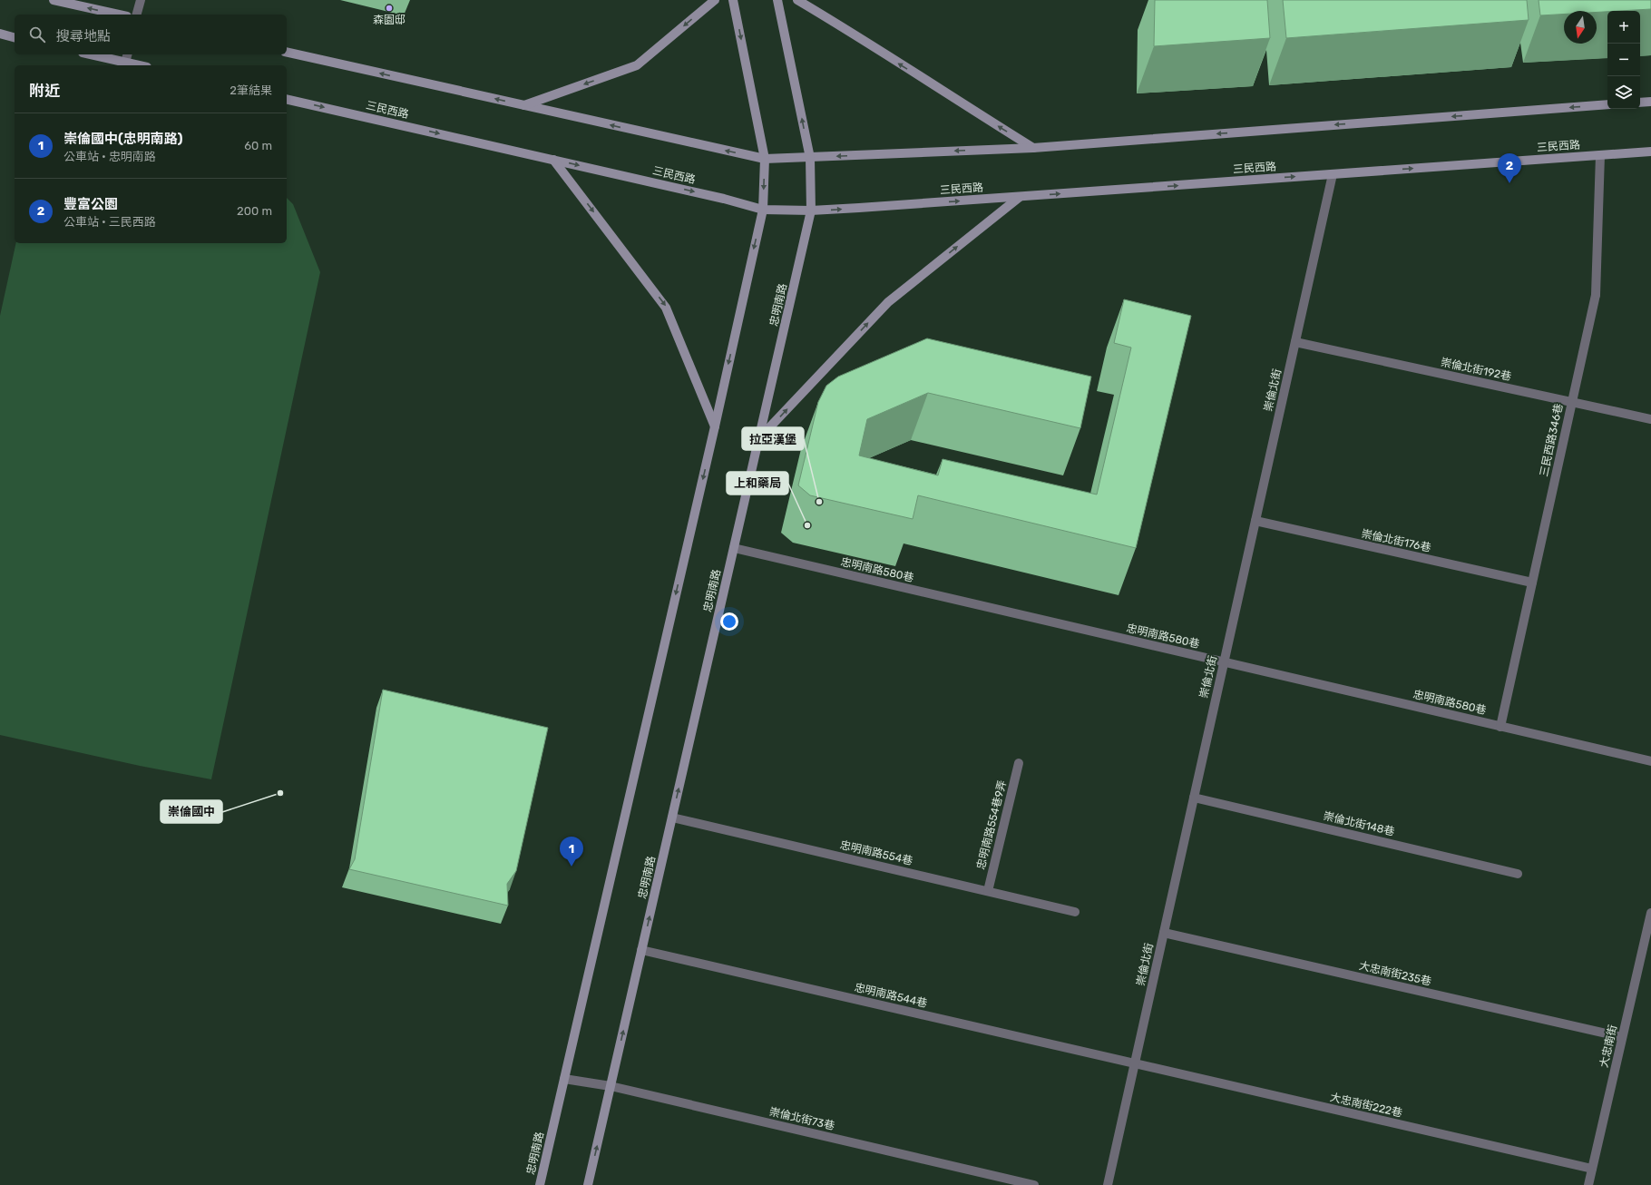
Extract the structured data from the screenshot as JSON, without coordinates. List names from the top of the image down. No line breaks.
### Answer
{"streets":{"street":["三民西路","忠明南路","崇倫北街192巷","崇倫北街","三民西路346巷","崇倫北街176巷","忠明南路580巷","崇倫北街148巷","忠明南路554巷9弄","忠明南路554巷","大忠南街235巷","忠明南路544巷","大忠南街","大忠南街222巷","崇倫北街73巷"]},"crossings":[["三民西路","忠明南路"],["三民西路","崇倫北街"],["三民西路","三民西路346巷"],["忠明南路","忠明南路580巷"],["忠明南路","忠明南路554巷"],["忠明南路","忠明南路544巷"],["忠明南路","崇倫北街73巷"],["崇倫北街192巷","崇倫北街"],["崇倫北街192巷","三民西路346巷"],["崇倫北街","崇倫北街176巷"],["崇倫北街","忠明南路580巷"],["崇倫北街","崇倫北街148巷"],["崇倫北街","大忠南街235巷"],["崇倫北街","忠明南路544巷"],["崇倫北街","大忠南街222巷"],["三民西路346巷","崇倫北街176巷"],["三民西路346巷","忠明南路580巷"],["忠明南路554巷9弄","忠明南路554巷"],["大忠南街235巷","大忠南街"],["忠明南路544巷","大忠南街222巷"],["大忠南街","大忠南街222巷"]],"places":["森園邸","拉亞漢堡","上和藥局","崇倫國中"],"north":"bottom","page":{"map_buttons":["+","−"],"search":"搜尋地點","heading":["附近","2筆結果"],"list":[{"mark":"1","name":"崇倫國中(忠明南路)","note":"公車站 · 忠明南路","value":"60 m"},{"mark":"2","name":"豐富公園","note":"公車站 · 三民西路","value":"200 m"}],"pins":["2","1"]}}
